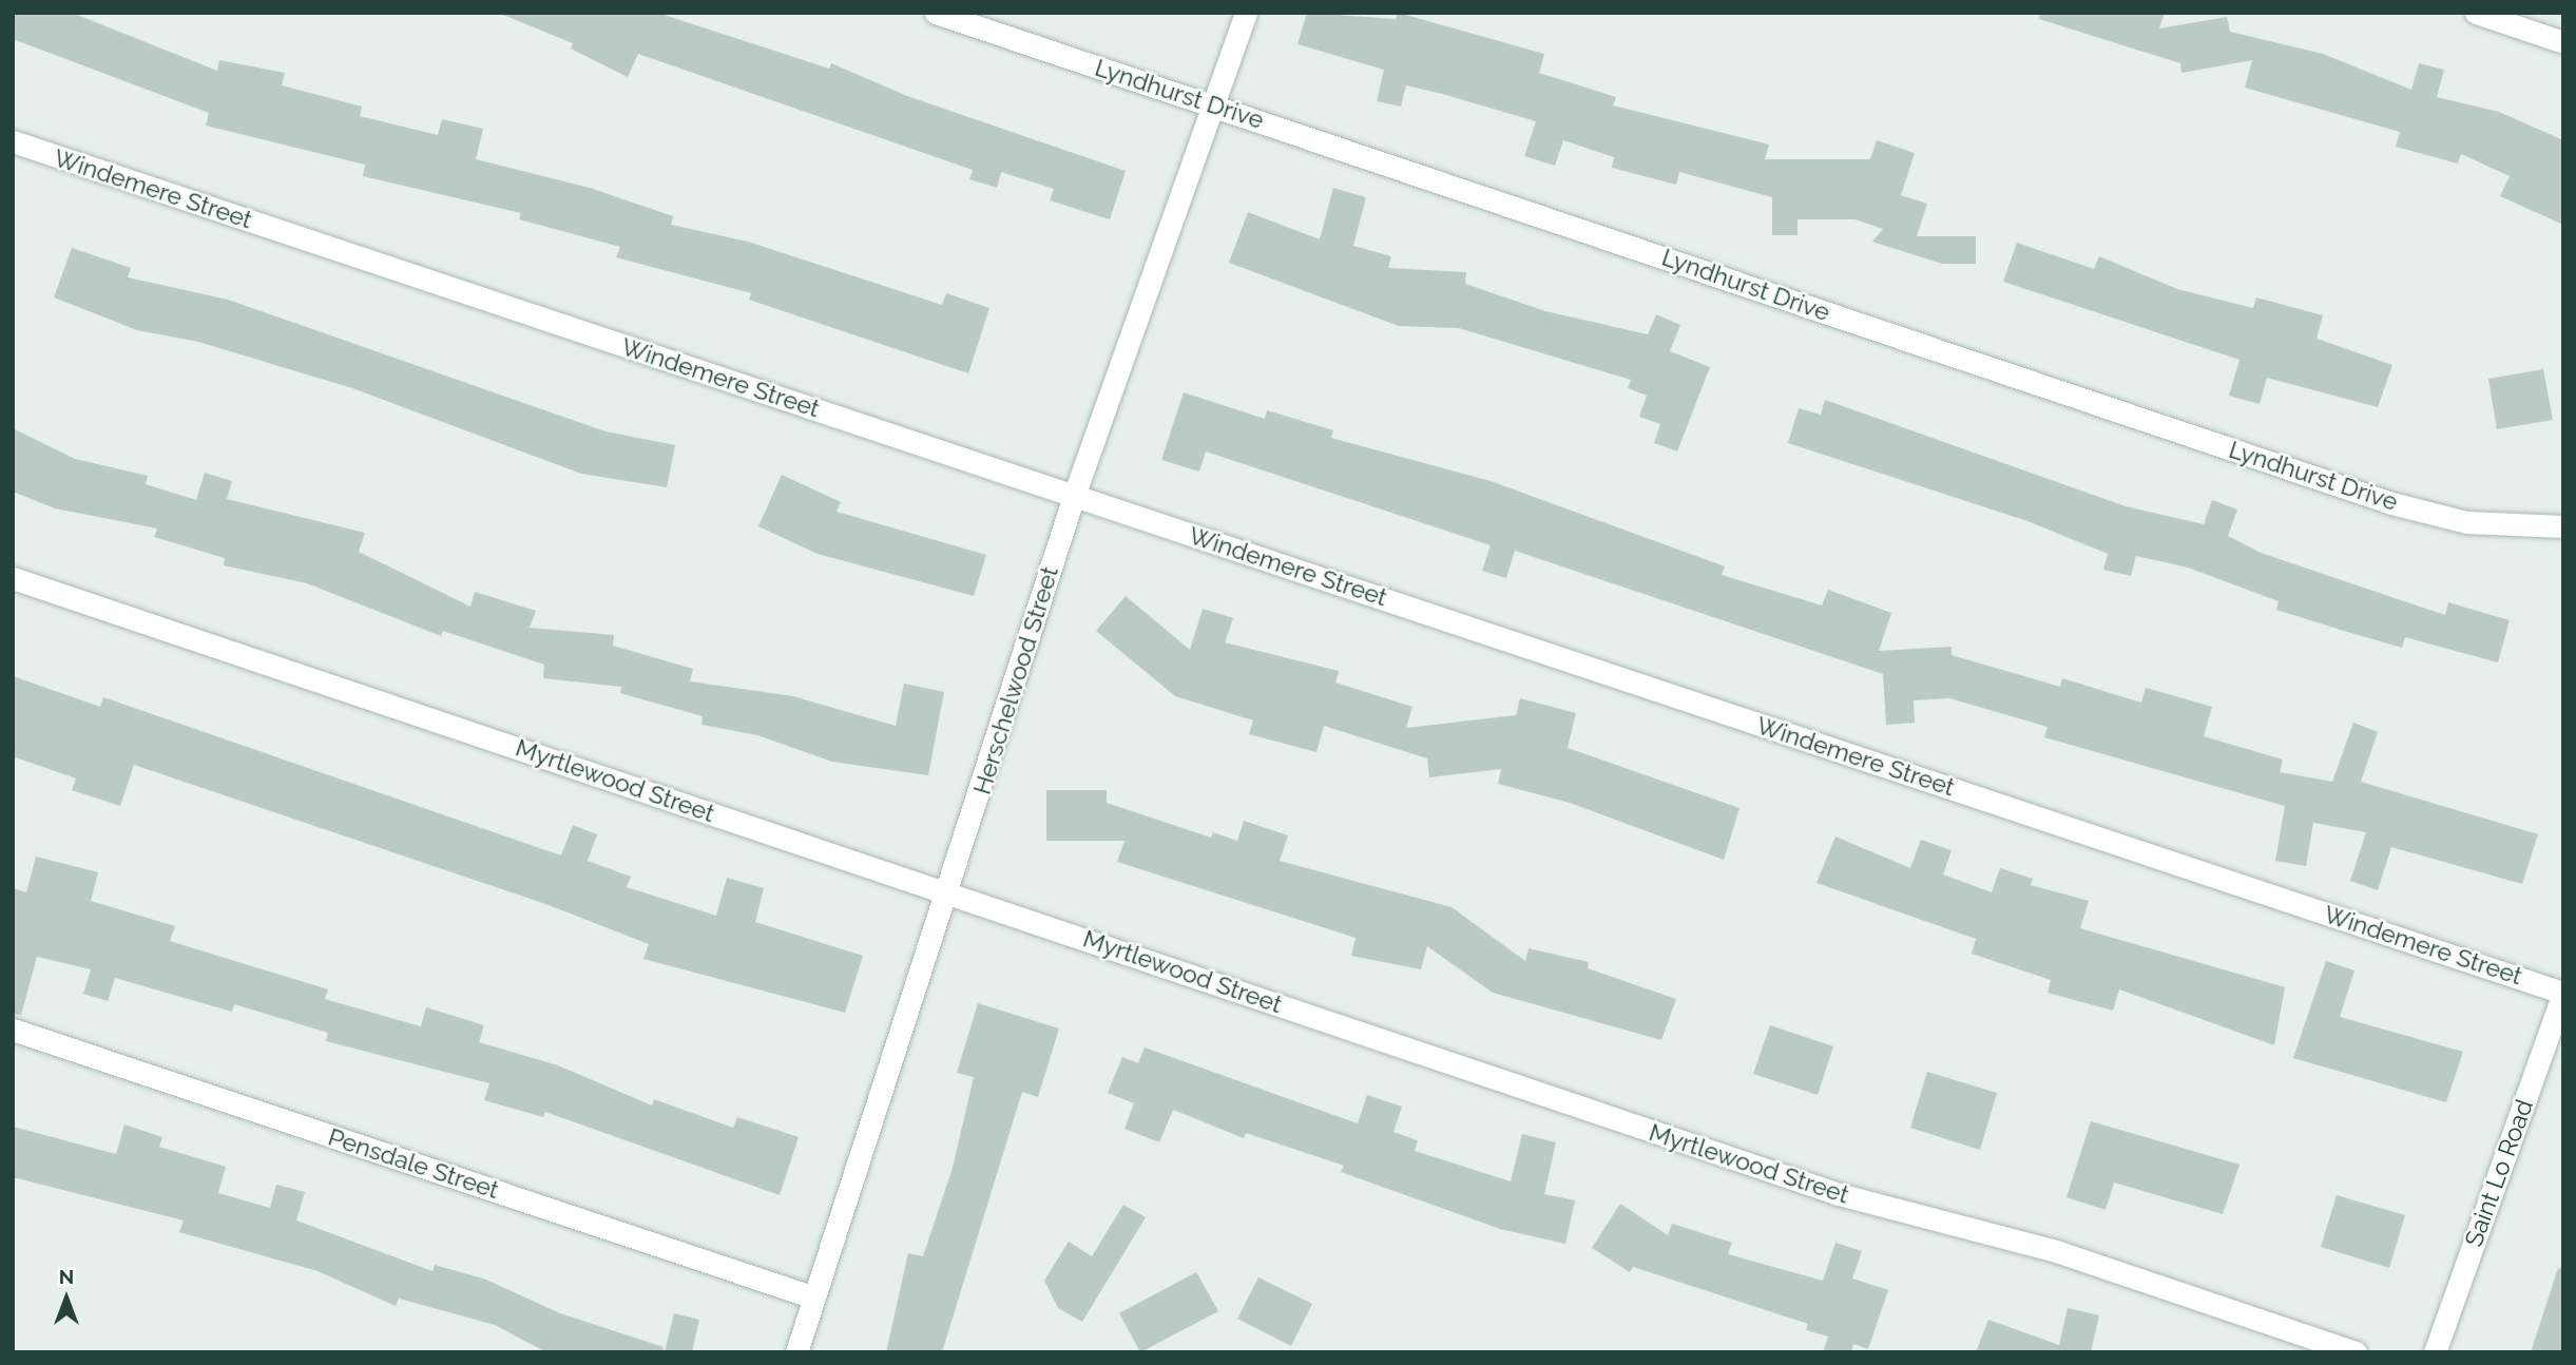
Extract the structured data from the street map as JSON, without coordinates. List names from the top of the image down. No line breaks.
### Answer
{"streets":{"street":["Lyndhurst Drive","Windemere Street","Herschelwood Street","Myrtlewood Street","Pensdale Street","Saint Lo Road"]},"crossings":[["Lyndhurst Drive","Herschelwood Street"],["Windemere Street","Herschelwood Street"],["Windemere Street","Saint Lo Road"],["Herschelwood Street","Myrtlewood Street"],["Herschelwood Street","Pensdale Street"]],"north":"top"}
